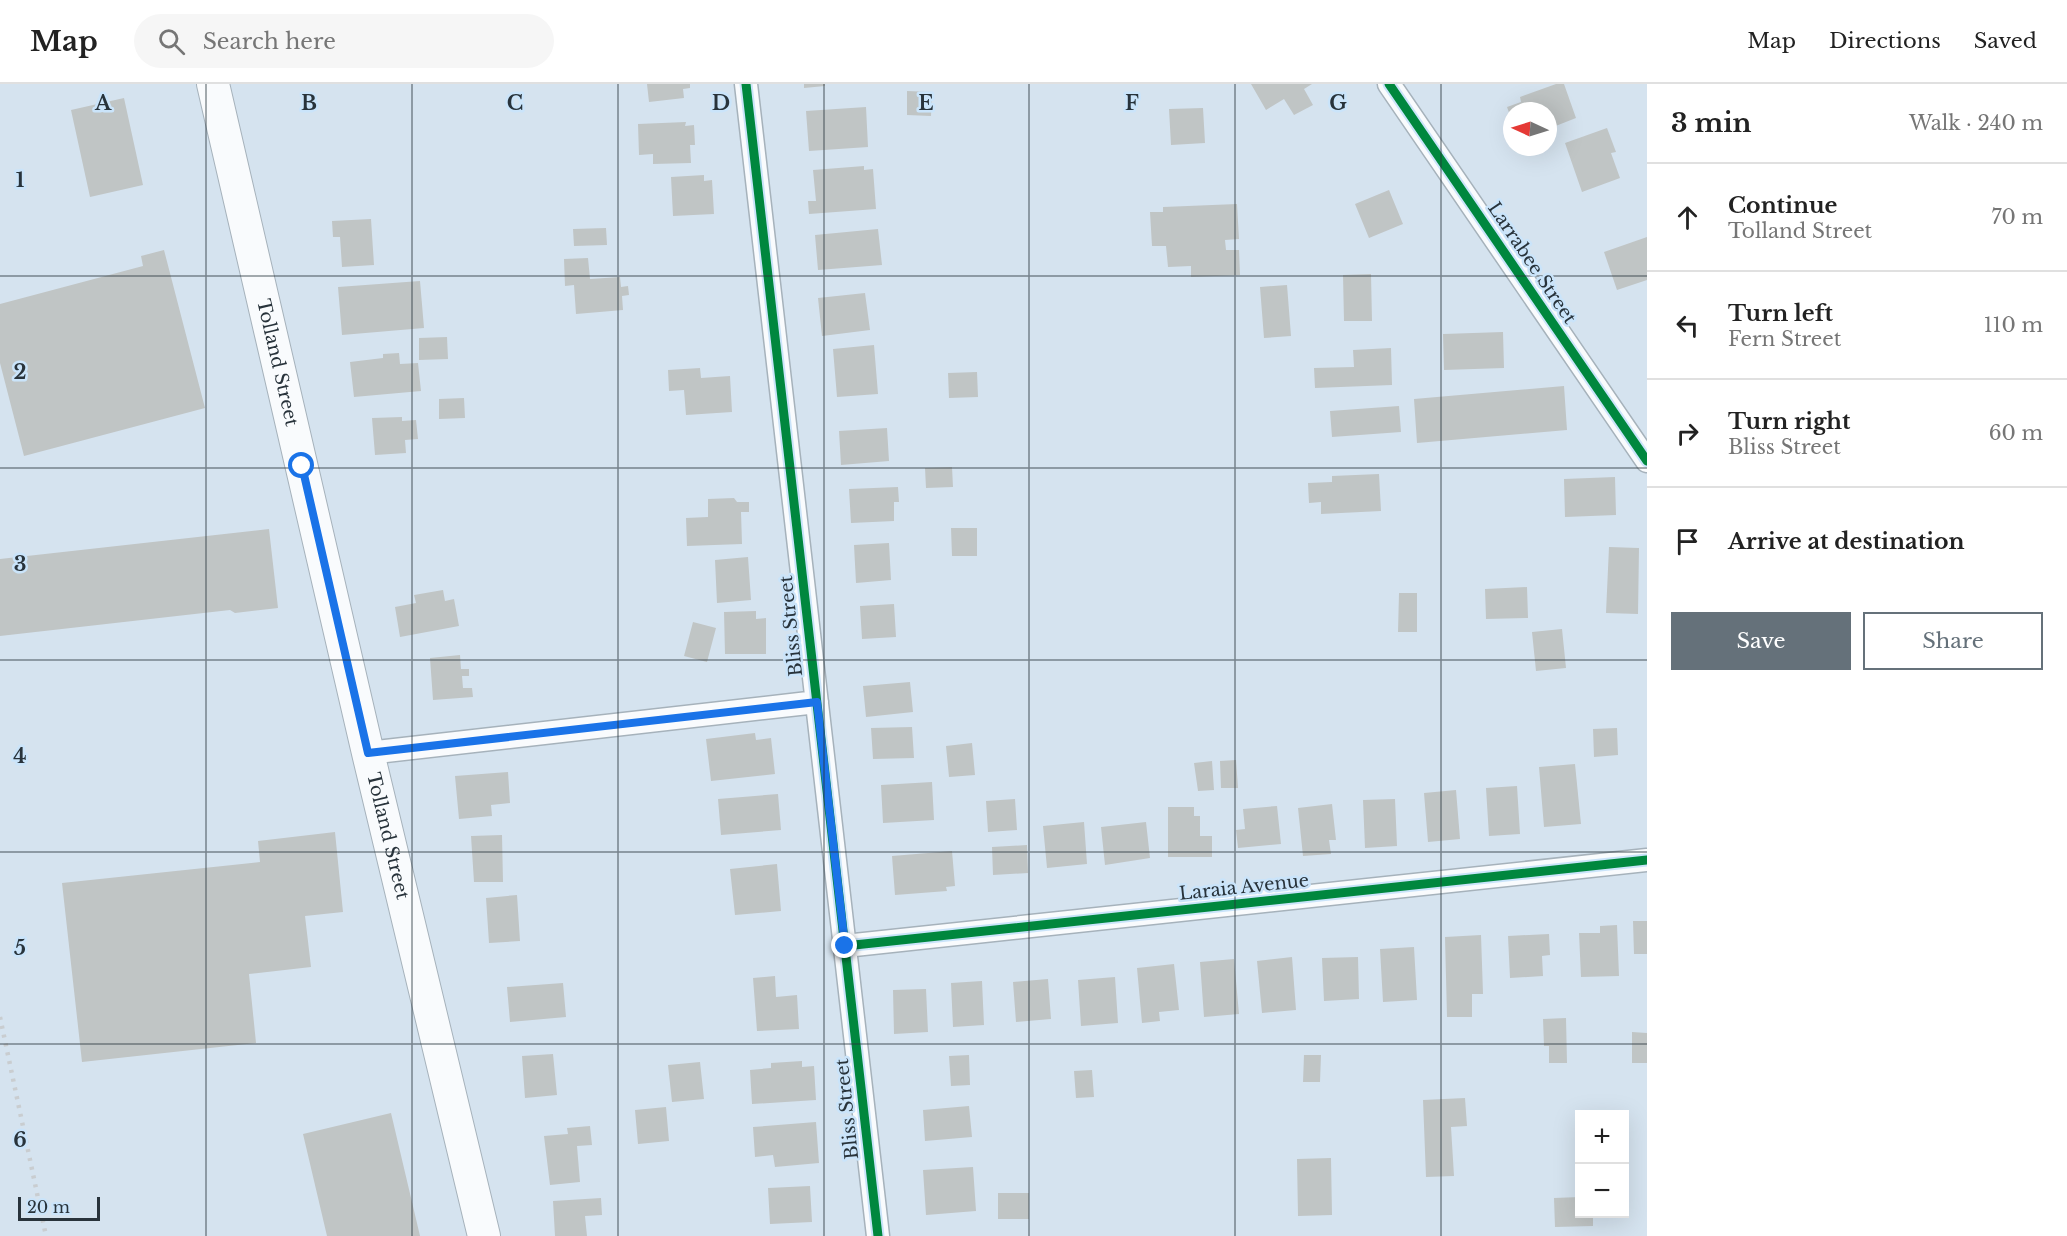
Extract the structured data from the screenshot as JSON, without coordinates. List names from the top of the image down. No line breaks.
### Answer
{"streets":{"main road":["Tolland Street"],"street":["Larrabee Street","Bliss Street","Laraia Avenue"]},"crossings":[["Bliss Street","Laraia Avenue"]],"scale_bar":"20 m","north":"left","page":{"header":"Map","search":"Search here","nav":["Map","Directions","Saved"],"heading":["3 min","Walk · 240 m"],"list":[["Continue","Tolland Street","70 m"],["Turn left","Fern Street","110 m"],["Turn right","Bliss Street","60 m"],"Arrive at destination"],"buttons":["Save","Share"],"map_buttons":["+","−"],"scale":"20 m"},"grid":{"columns":["A","B","C","D","E","F","G"],"rows":["1","2","3","4","5","6"]}}
